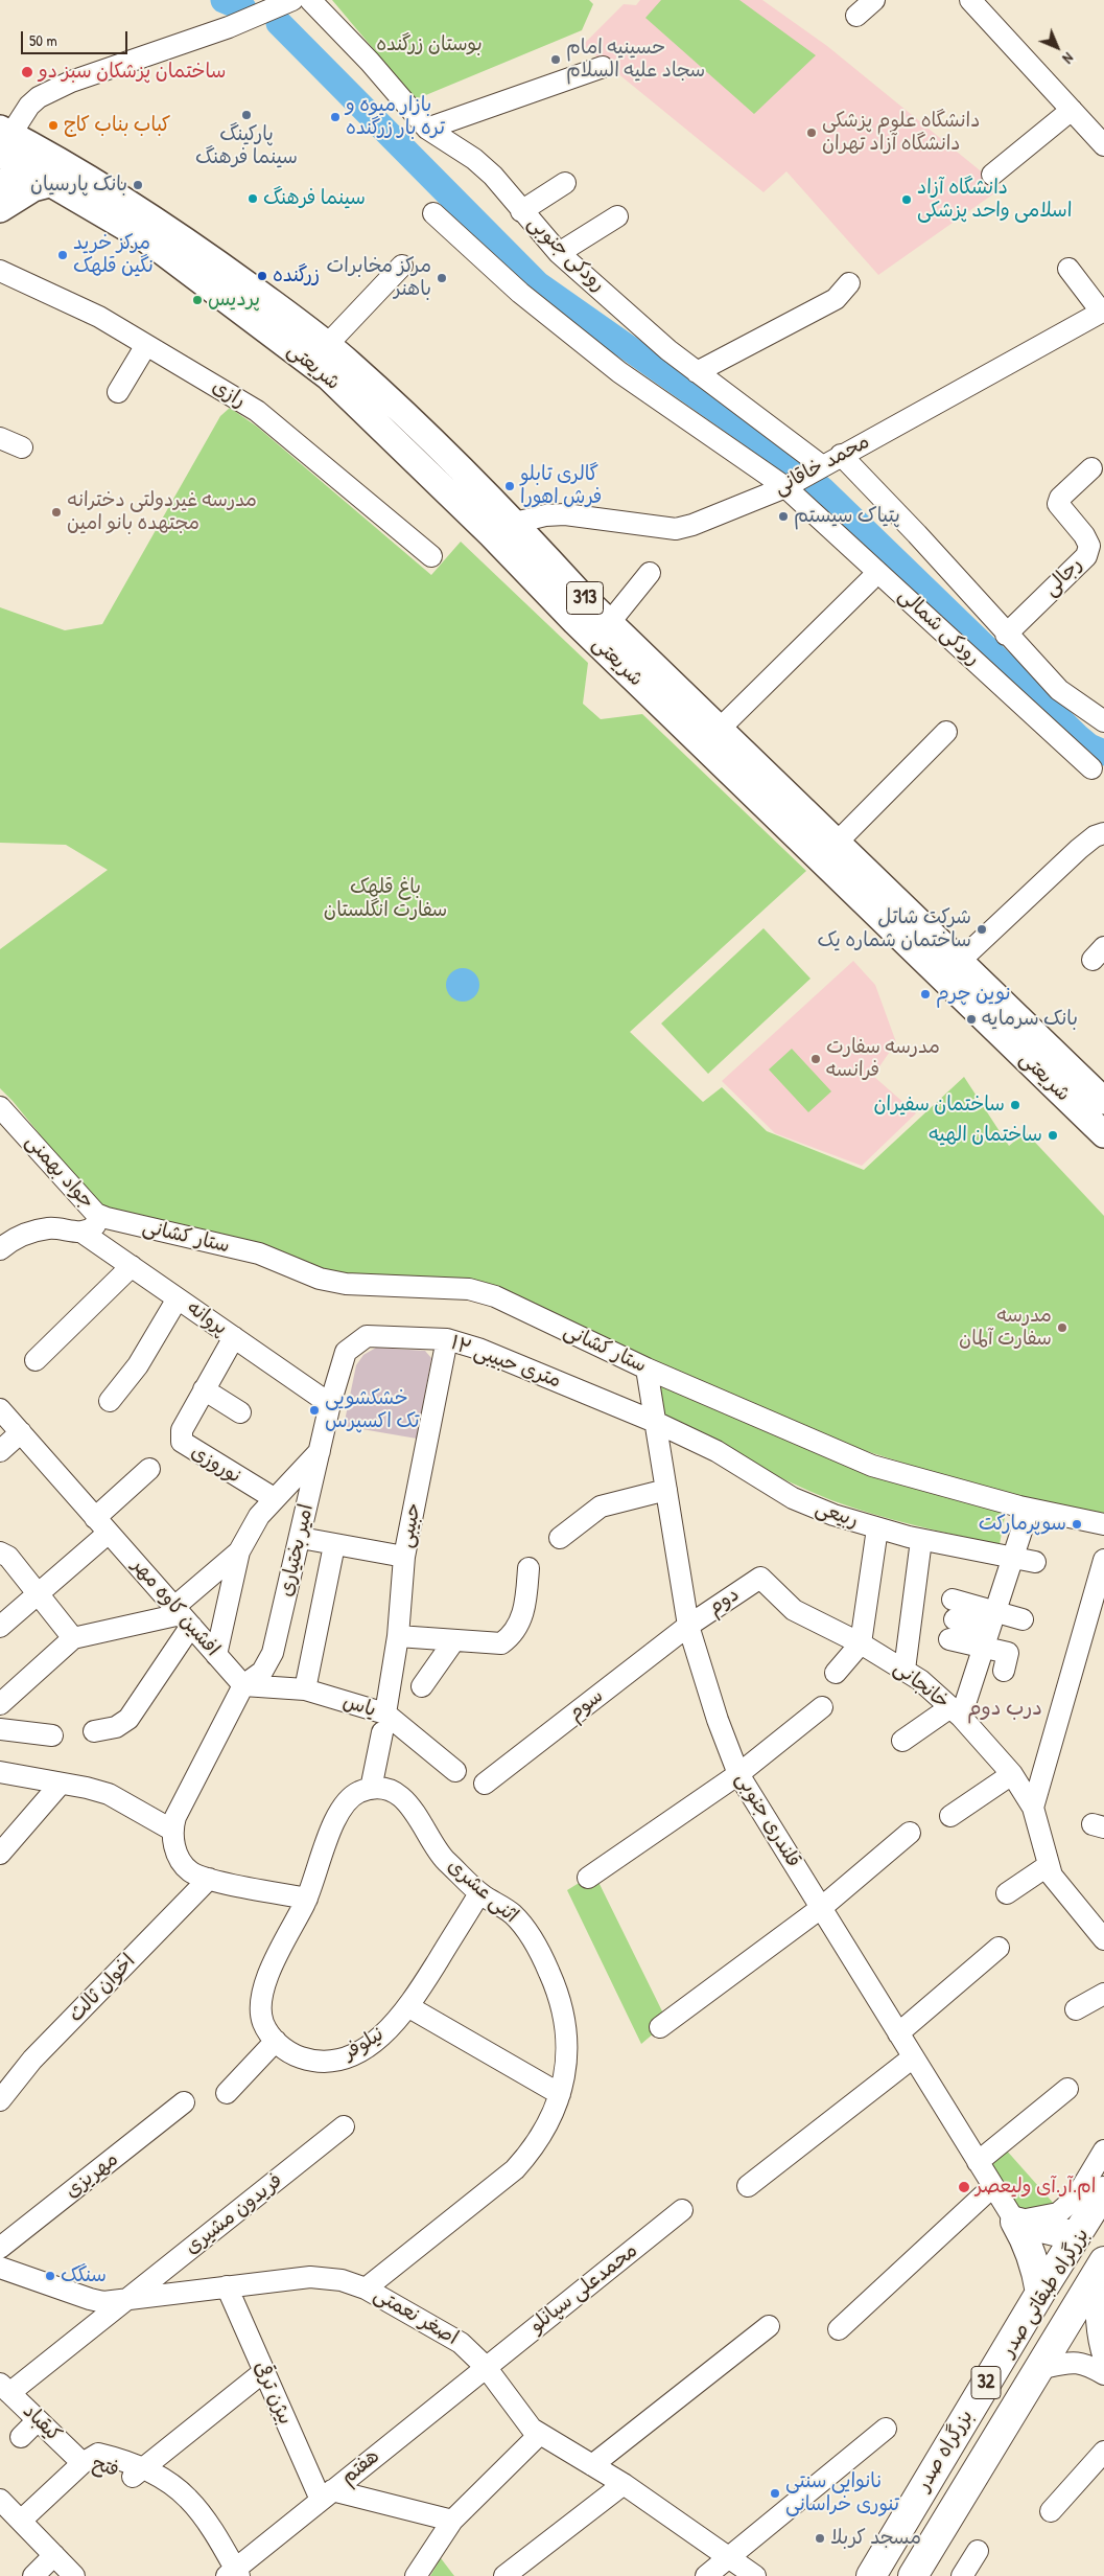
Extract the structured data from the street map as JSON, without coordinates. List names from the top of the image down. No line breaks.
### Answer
{"streets":{"highway":["بزرگراه طبقاتی صدر","32","بزرگراه صدر"],"main road":["شریعتی","313"],"street":["رودکی جنوبی","رازی","محمد خاقانی","رجالی","رودکی شمالی","جواد بهمنی","ستار کشانی","پروانه","۱۲ متری حبیبی","نوروزی","ربیعی","حبیبی","امیر بختیاری","دوم","افشین کاوه مهر","خانجانی","سوم","یاس","قلندری جنوبی","اثنی عشری","اخوان ثالث","نیلوفر","مهریزی","فریدون مشیری","محمدعلی سپانلو","اصغر نعمتی","بیژن ترقی","کیقباد","فتح","هفتم"]},"crossings":[["رودکی جنوبی","محمد خاقانی"],["شریعتی","محمد خاقانی"],["محمد خاقانی","رودکی شمالی"],["رجالی","رودکی شمالی"],["جواد بهمنی","ستار کشانی"],["ستار کشانی","قلندری جنوبی"],["پروانه","۱۲ متری حبیبی"],["پروانه","نوروزی"],["پروانه","امیر بختیاری"],["۱۲ متری حبیبی","ربیعی"],["۱۲ متری حبیبی","حبیبی"],["۱۲ متری حبیبی","امیر بختیاری"],["۱۲ متری حبیبی","قلندری جنوبی"],["ربیعی","قلندری جنوبی"],["حبیبی","یاس"],["حبیبی","اثنی عشری"],["امیر بختیاری","افشین کاوه مهر"],["امیر بختیاری","یاس"],["دوم","خانجانی"],["دوم","سوم"],["دوم","قلندری جنوبی"],["افشین کاوه مهر","یاس"],["سوم","قلندری جنوبی"],["اثنی عشری","نیلوفر"],["اثنی عشری","اصغر نعمتی"],["فریدون مشیری","اصغر نعمتی"],["فریدون مشیری","کیقباد"],["محمدعلی سپانلو","اصغر نعمتی"],["محمدعلی سپانلو","هفتم"],["بزرگراه طبقاتی صدر","بزرگراه صدر"],["اصغر نعمتی","بیژن ترقی"],["اصغر نعمتی","هفتم"],["بیژن ترقی","هفتم"],["کیقباد","فتح"],["فتح","هفتم"]],"districts":["درب دوم"],"parks":["بوستان زرگنده","باغ قلهک سفارت انگلستان"],"places":["حسینیه امام سجاد علیه السلام","ساختمان پزشکان سبز دو","پارکینگ سینما فرهنگ","بازار میوه و تره بار زرگنده","کباب بناب کاج","دانشگاه علوم پزشکی دانشگاه آزاد تهران","بانک پارسیان","سینما فرهنگ","دانشگاه آزاد اسلامی واحد پزشکی","مرکز خرید نگین قلهک","زرگنده","مرکز مخابرات باهنر","پردیس","گالری تابلو فرش اهورا","مدرسه غیردولتی دخترانه مجتهده بانو امین","پتیاک سیستم","شرکت شاتل ساختمان شماره یک","نوین چرم","بانک سرمایه","مدرسه سفارت فرانسه","ساختمان سفیران","ساختمان الهیه","مدرسه سفارت آلمان","خشکشویی تک اکسپرس","سوپرمارکت","ام.آر.آی ولیعصر","سنگک","نانوایی سنتی تنوری خراسانی","مسجد کربلا"],"scale_bar":"50 m","north":"bottom right"}
